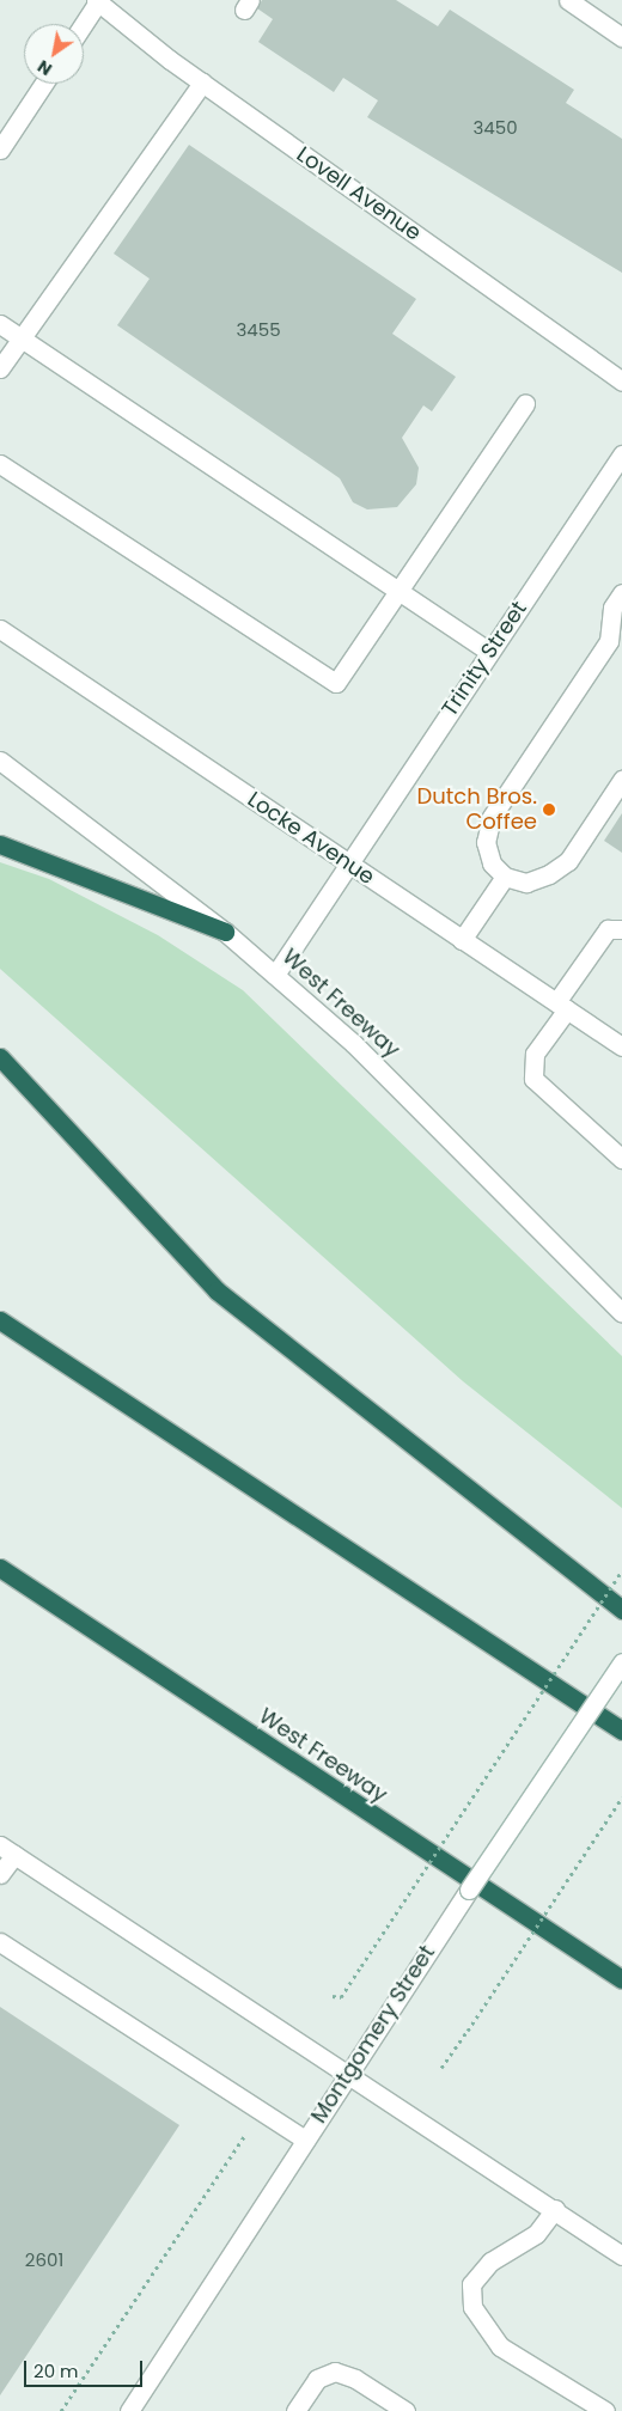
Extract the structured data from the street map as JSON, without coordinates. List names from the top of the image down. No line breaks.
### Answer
{"streets":{"highway":["West Freeway"],"main road":["Lovell Avenue","Trinity Street","Locke Avenue","Montgomery Street"]},"crossings":[["Trinity Street","Locke Avenue"],["Trinity Street","West Freeway"]],"places":["Dutch Bros. Coffee"],"house_numbers":["3450","3455","2601"],"scale_bar":"20 m","north":"bottom left"}
